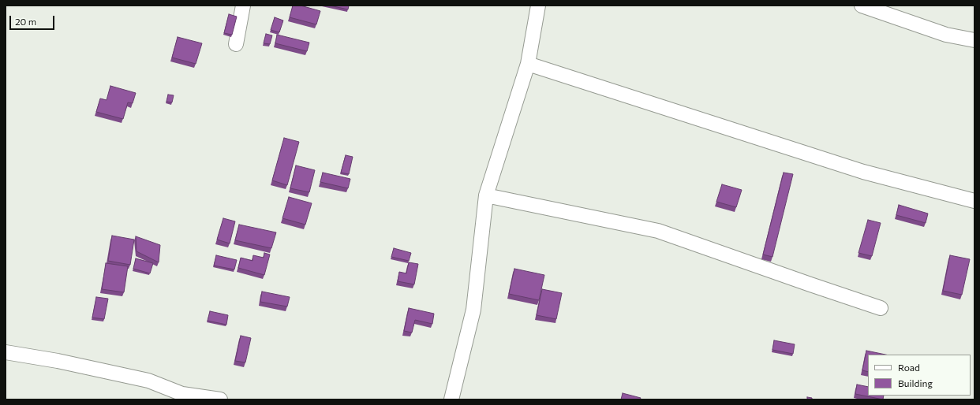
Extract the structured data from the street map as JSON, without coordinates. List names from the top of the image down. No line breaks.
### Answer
{"legend":["Road","Building"],"scale_bar":"20 m"}
